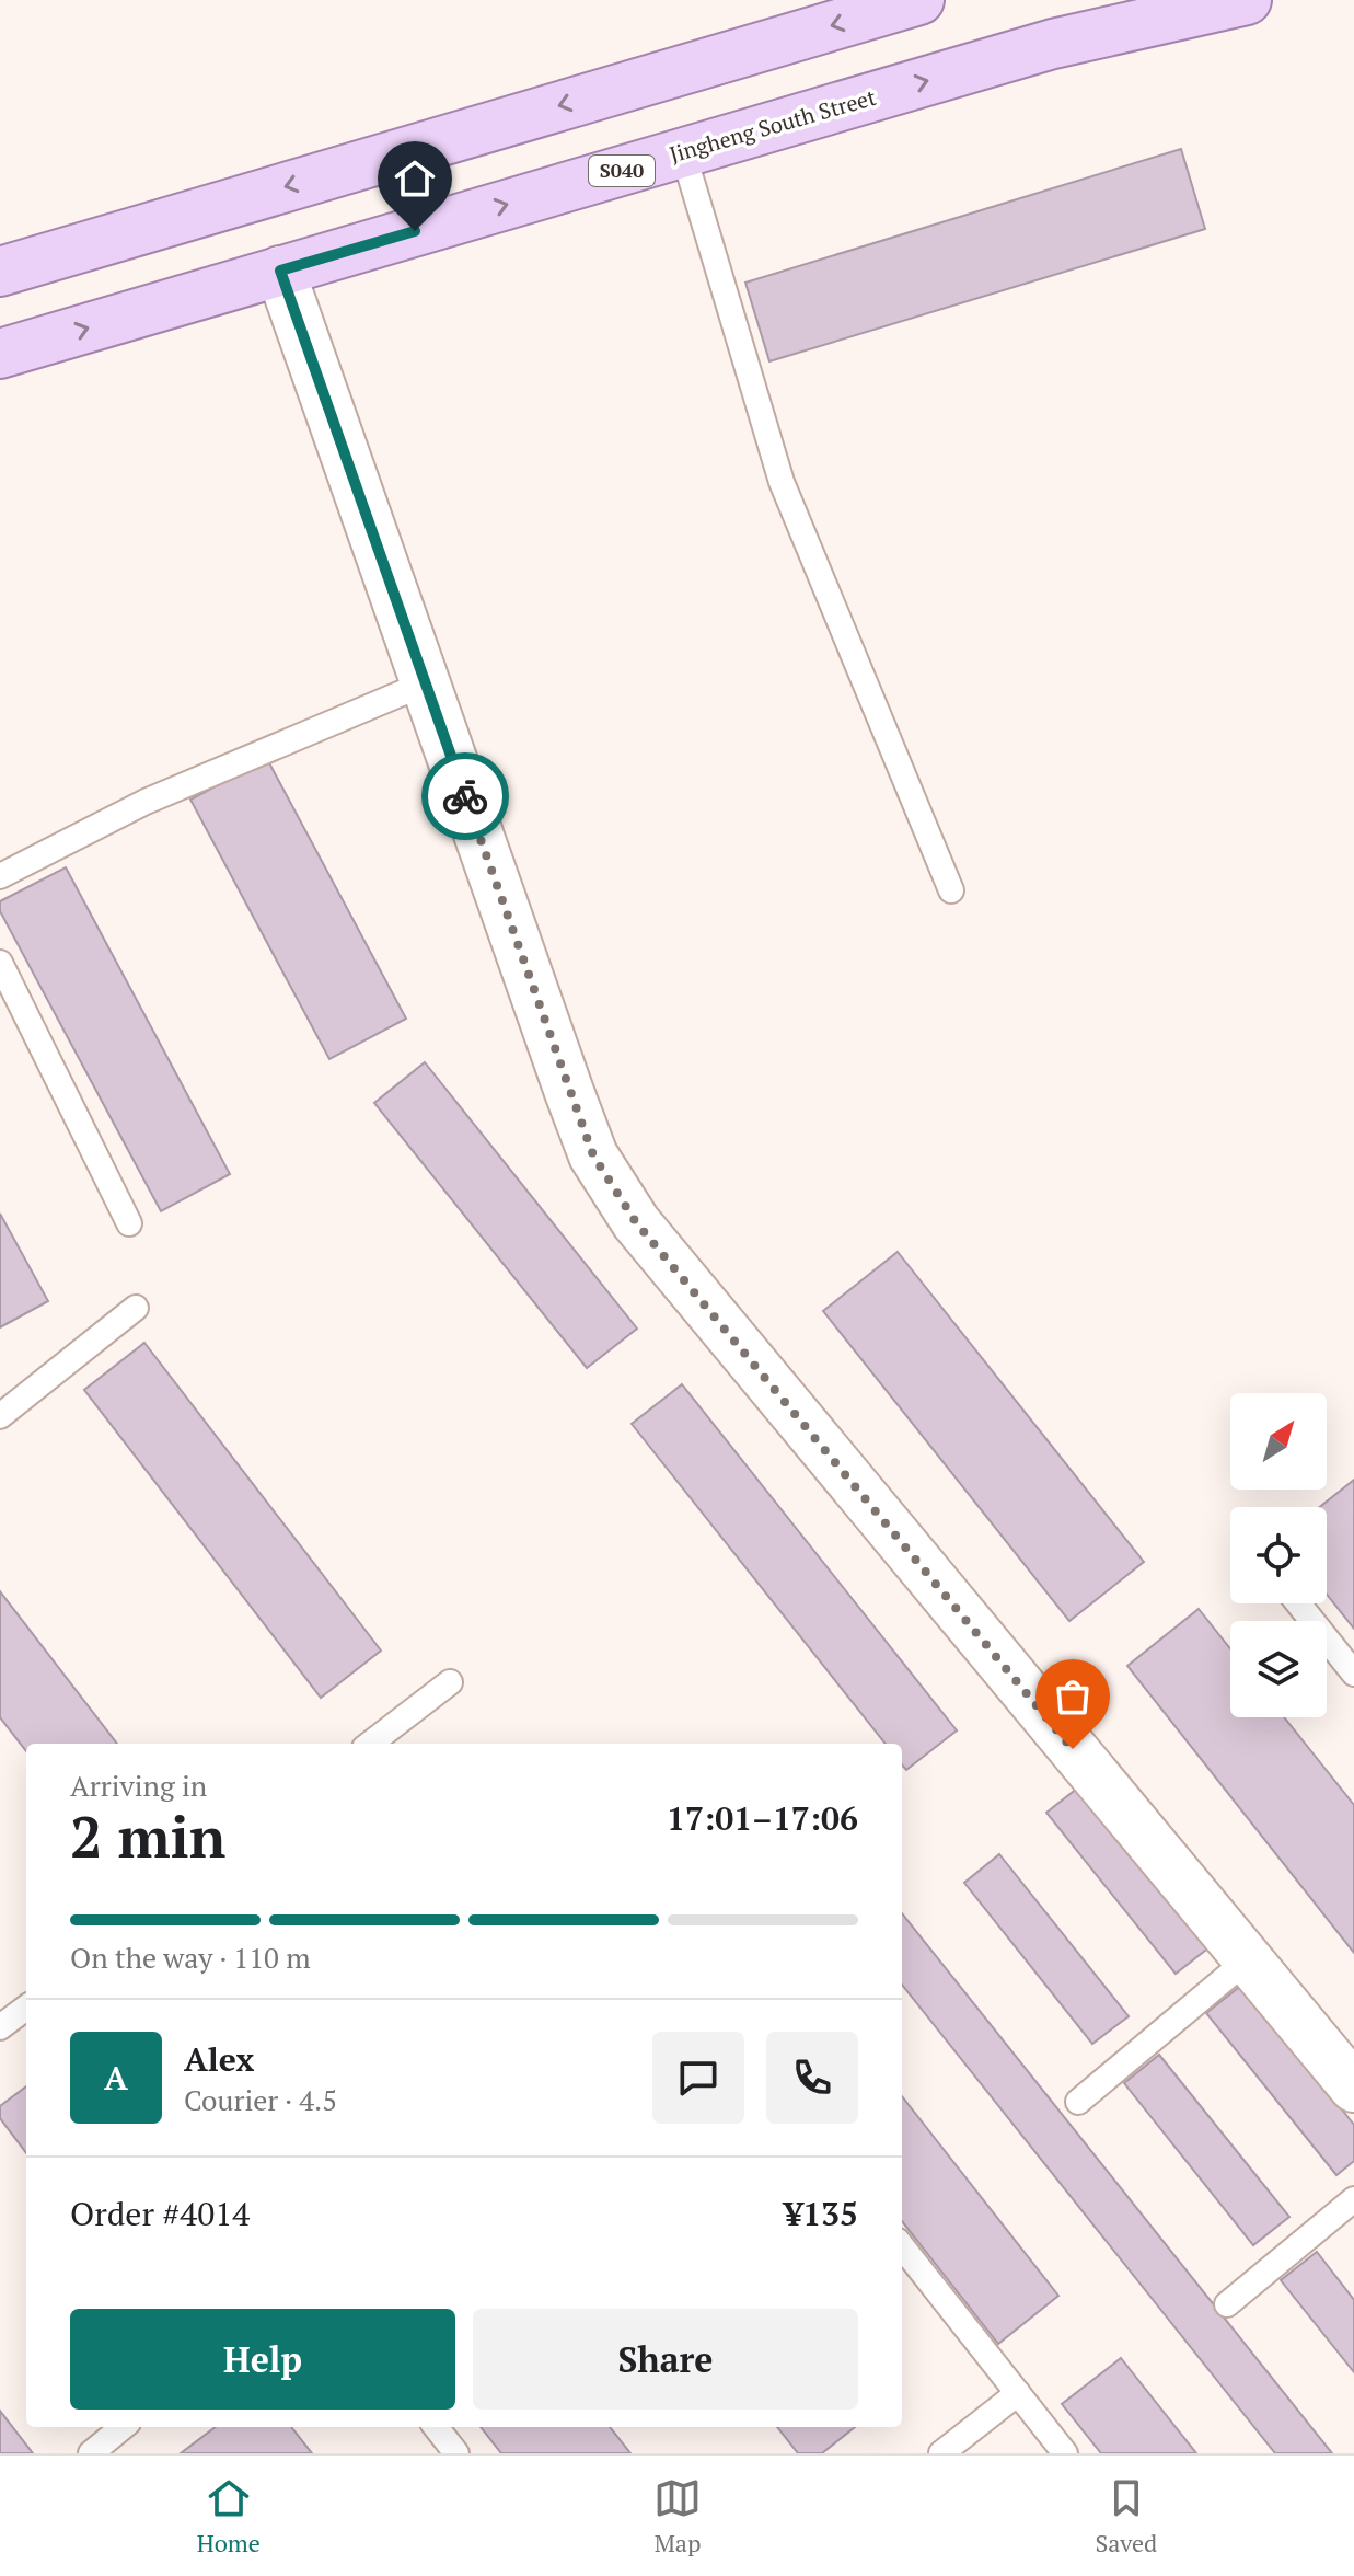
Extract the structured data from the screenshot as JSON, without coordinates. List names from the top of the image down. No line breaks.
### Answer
{"streets":{"main road":["Jingheng South Street","S040"]},"north":"top right","page":{"heading":["2 min","Arriving in","17:01–17:06"],"panel":["Alex","Courier · 4.5","Order #4014","¥135"],"bar":"On the way · 110 m","round":"A","buttons":["Help","Share"],"tabs":["Home","Map","Saved"]}}
